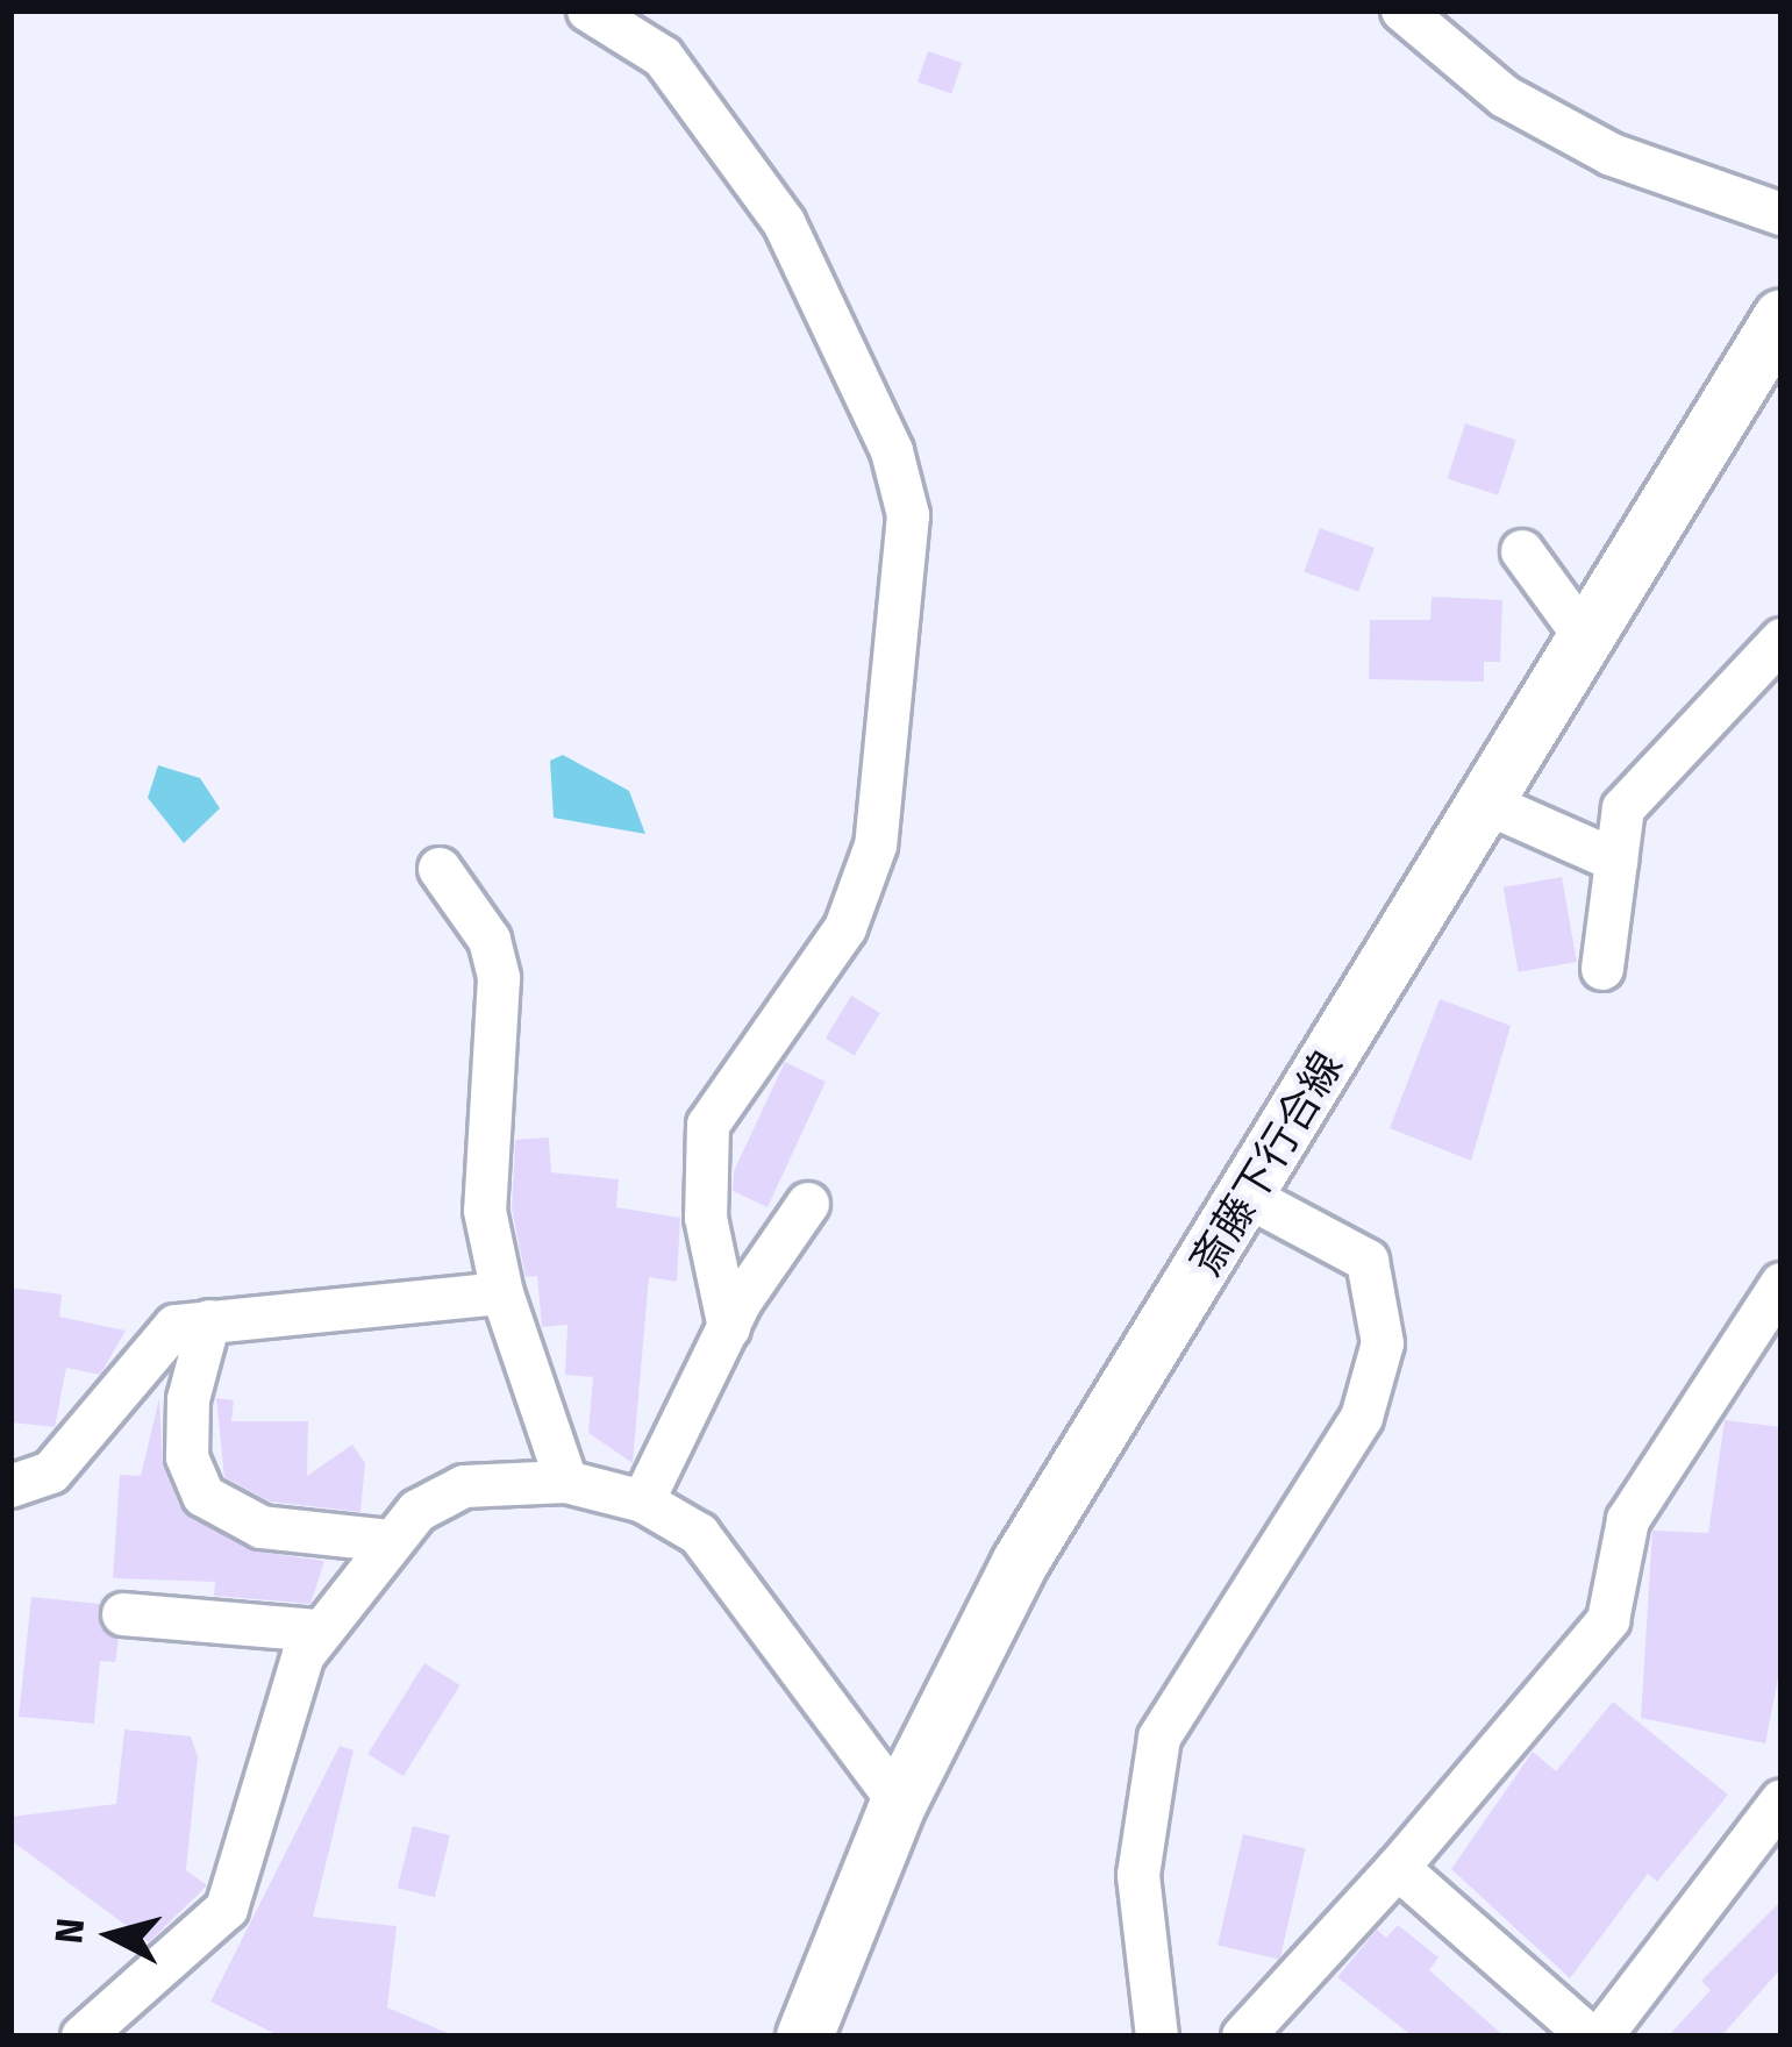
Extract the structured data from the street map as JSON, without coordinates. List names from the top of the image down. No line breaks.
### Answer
{"streets":{"main road":["斎藤下行合線"]},"north":"left"}
